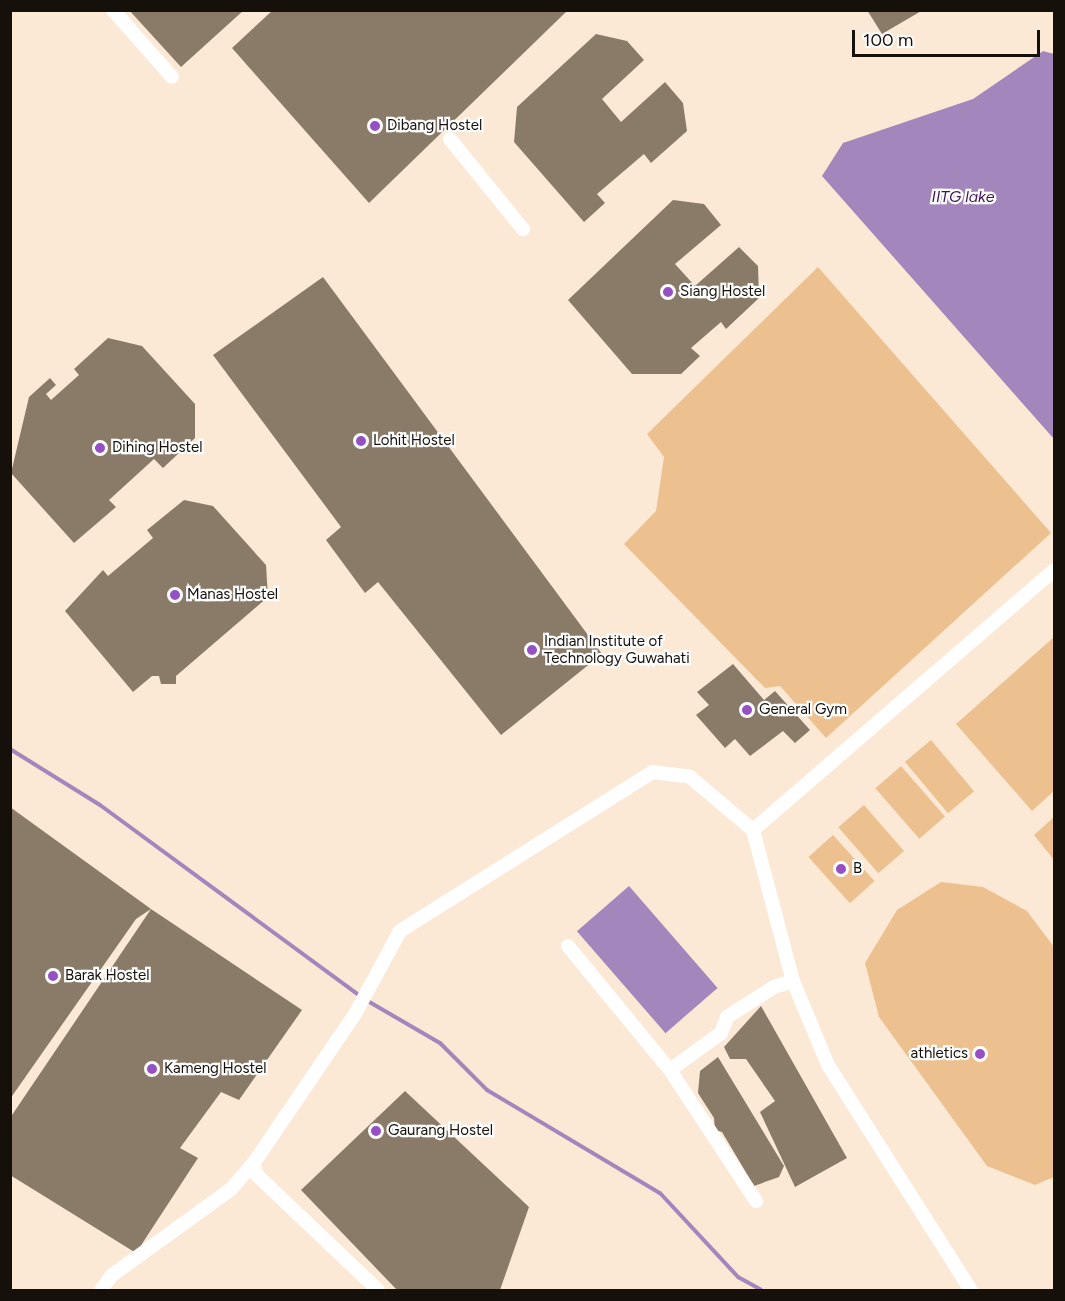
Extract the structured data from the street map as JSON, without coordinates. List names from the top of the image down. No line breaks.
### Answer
{"water":["IITG lake"],"places":["Dibang Hostel","Siang Hostel","Lohit Hostel","Dihing Hostel","Manas Hostel","Indian Institute of Technology Guwahati","General Gym","B","Barak Hostel","athletics","Kameng Hostel","Gaurang Hostel"],"scale_bar":"100 m"}
